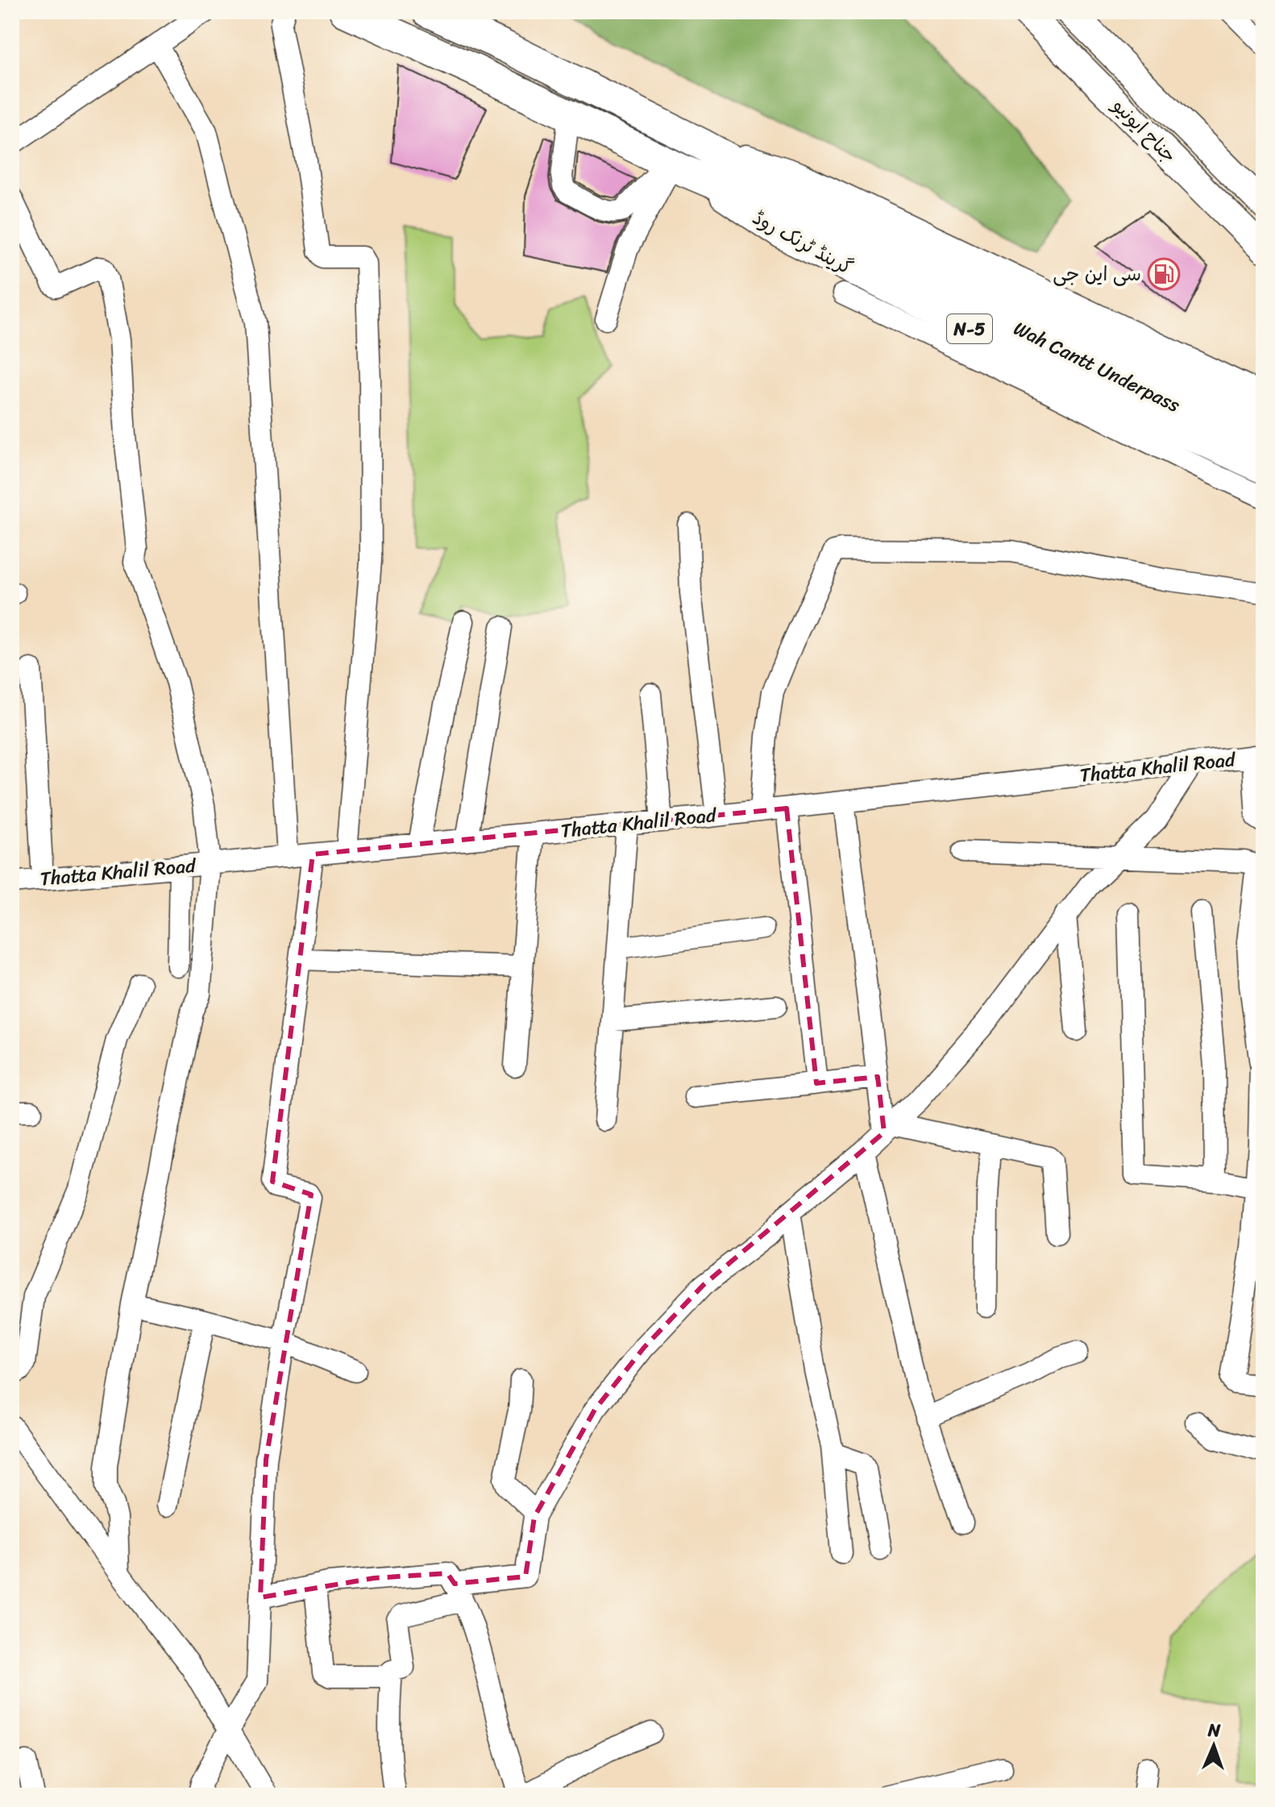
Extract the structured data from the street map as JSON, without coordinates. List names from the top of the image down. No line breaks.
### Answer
{"streets":{"highway":["گرینڈ ٹرنک روڈ","N-5","Wah Cantt Underpass"],"main road":["جناح ایونیو"],"street":["Thatta Khalil Road"]},"crossings":[["گرینڈ ٹرنک روڈ","Wah Cantt Underpass"]],"places":{"fuel station":["سی این جی"]},"north":"top"}
